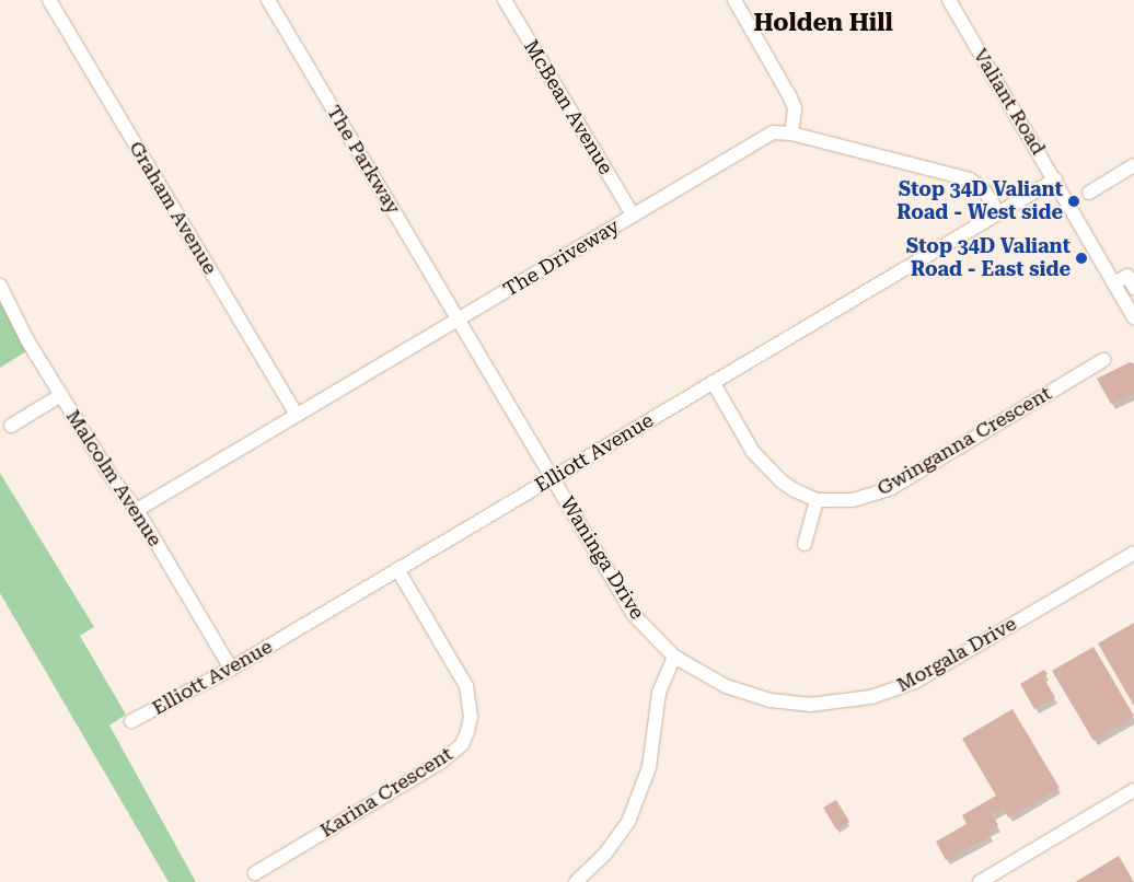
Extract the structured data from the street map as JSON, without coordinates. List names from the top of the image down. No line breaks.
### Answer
{"streets":{"street":["Valiant Road","McBean Avenue","The Parkway","Graham Avenue","The Driveway","Gwinganna Crescent","Elliott Avenue","Malcolm Avenue","Waninga Drive","Morgala Drive","Karina Crescent"]},"crossings":[["Valiant Road","Elliott Avenue"],["McBean Avenue","The Driveway"],["The Parkway","The Driveway"],["The Parkway","Waninga Drive"],["Graham Avenue","The Driveway"],["The Driveway","Elliott Avenue"],["The Driveway","Malcolm Avenue"],["The Driveway","Waninga Drive"],["Gwinganna Crescent","Elliott Avenue"],["Elliott Avenue","Malcolm Avenue"],["Elliott Avenue","Waninga Drive"],["Elliott Avenue","Karina Crescent"],["Waninga Drive","Morgala Drive"]],"districts":["Holden Hill"],"places":["Stop 34D Valiant Road - West side","Stop 34D Valiant Road - East side"]}
